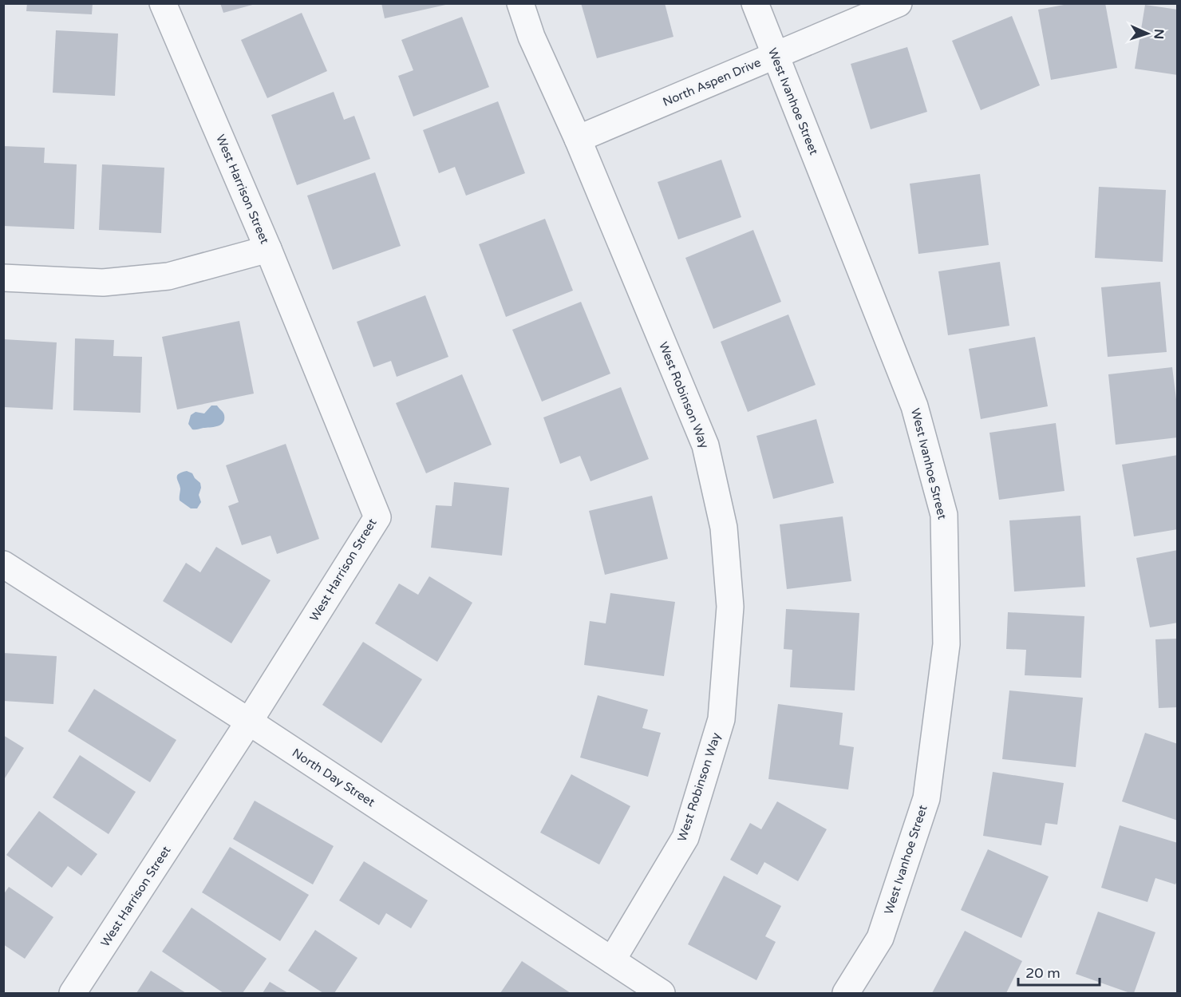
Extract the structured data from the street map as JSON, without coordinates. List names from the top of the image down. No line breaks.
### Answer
{"streets":{"street":["North Aspen Drive","West Ivanhoe Street","West Harrison Street","West Robinson Way","North Day Street"]},"crossings":[["North Aspen Drive","West Ivanhoe Street"],["North Aspen Drive","West Robinson Way"],["West Harrison Street","North Day Street"],["West Robinson Way","North Day Street"]],"scale_bar":"20 m","north":"right"}
